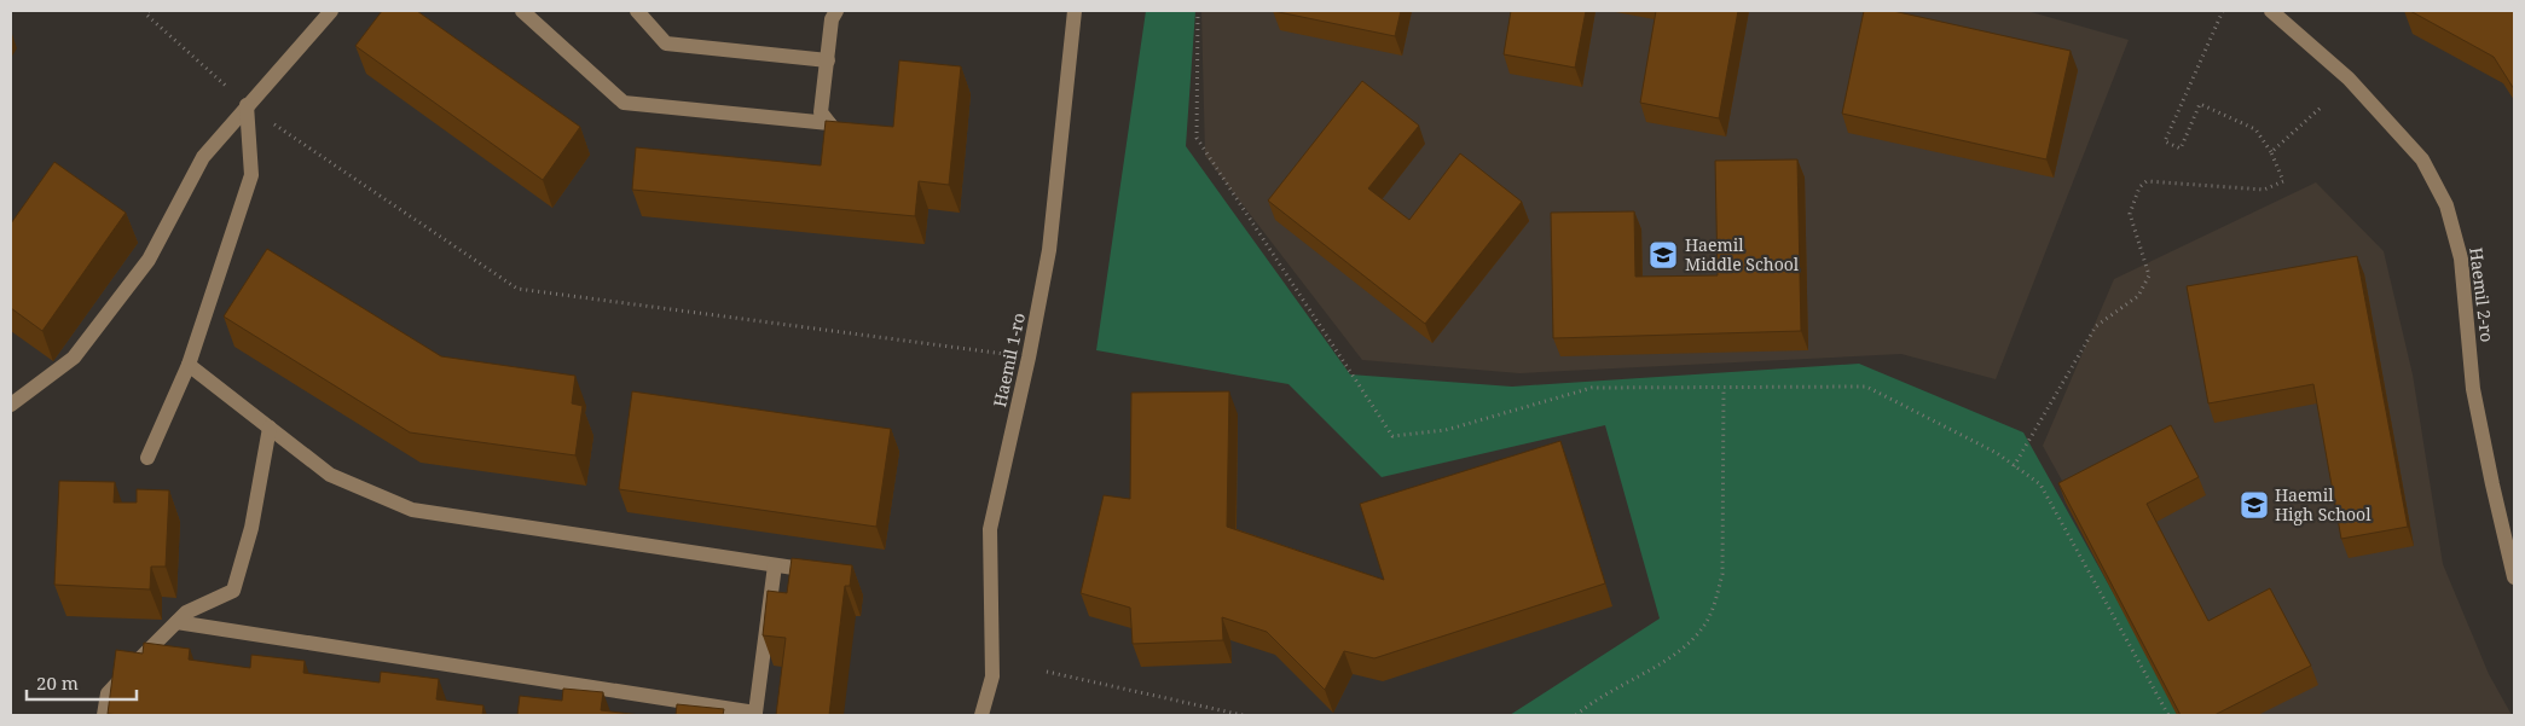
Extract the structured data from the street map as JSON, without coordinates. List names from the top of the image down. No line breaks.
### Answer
{"streets":{"street":["Haemil 2-ro","Haemil 1-ro"]},"places":{"school or university":["Haemil Middle School","Haemil High School"]},"scale_bar":"20 m"}
